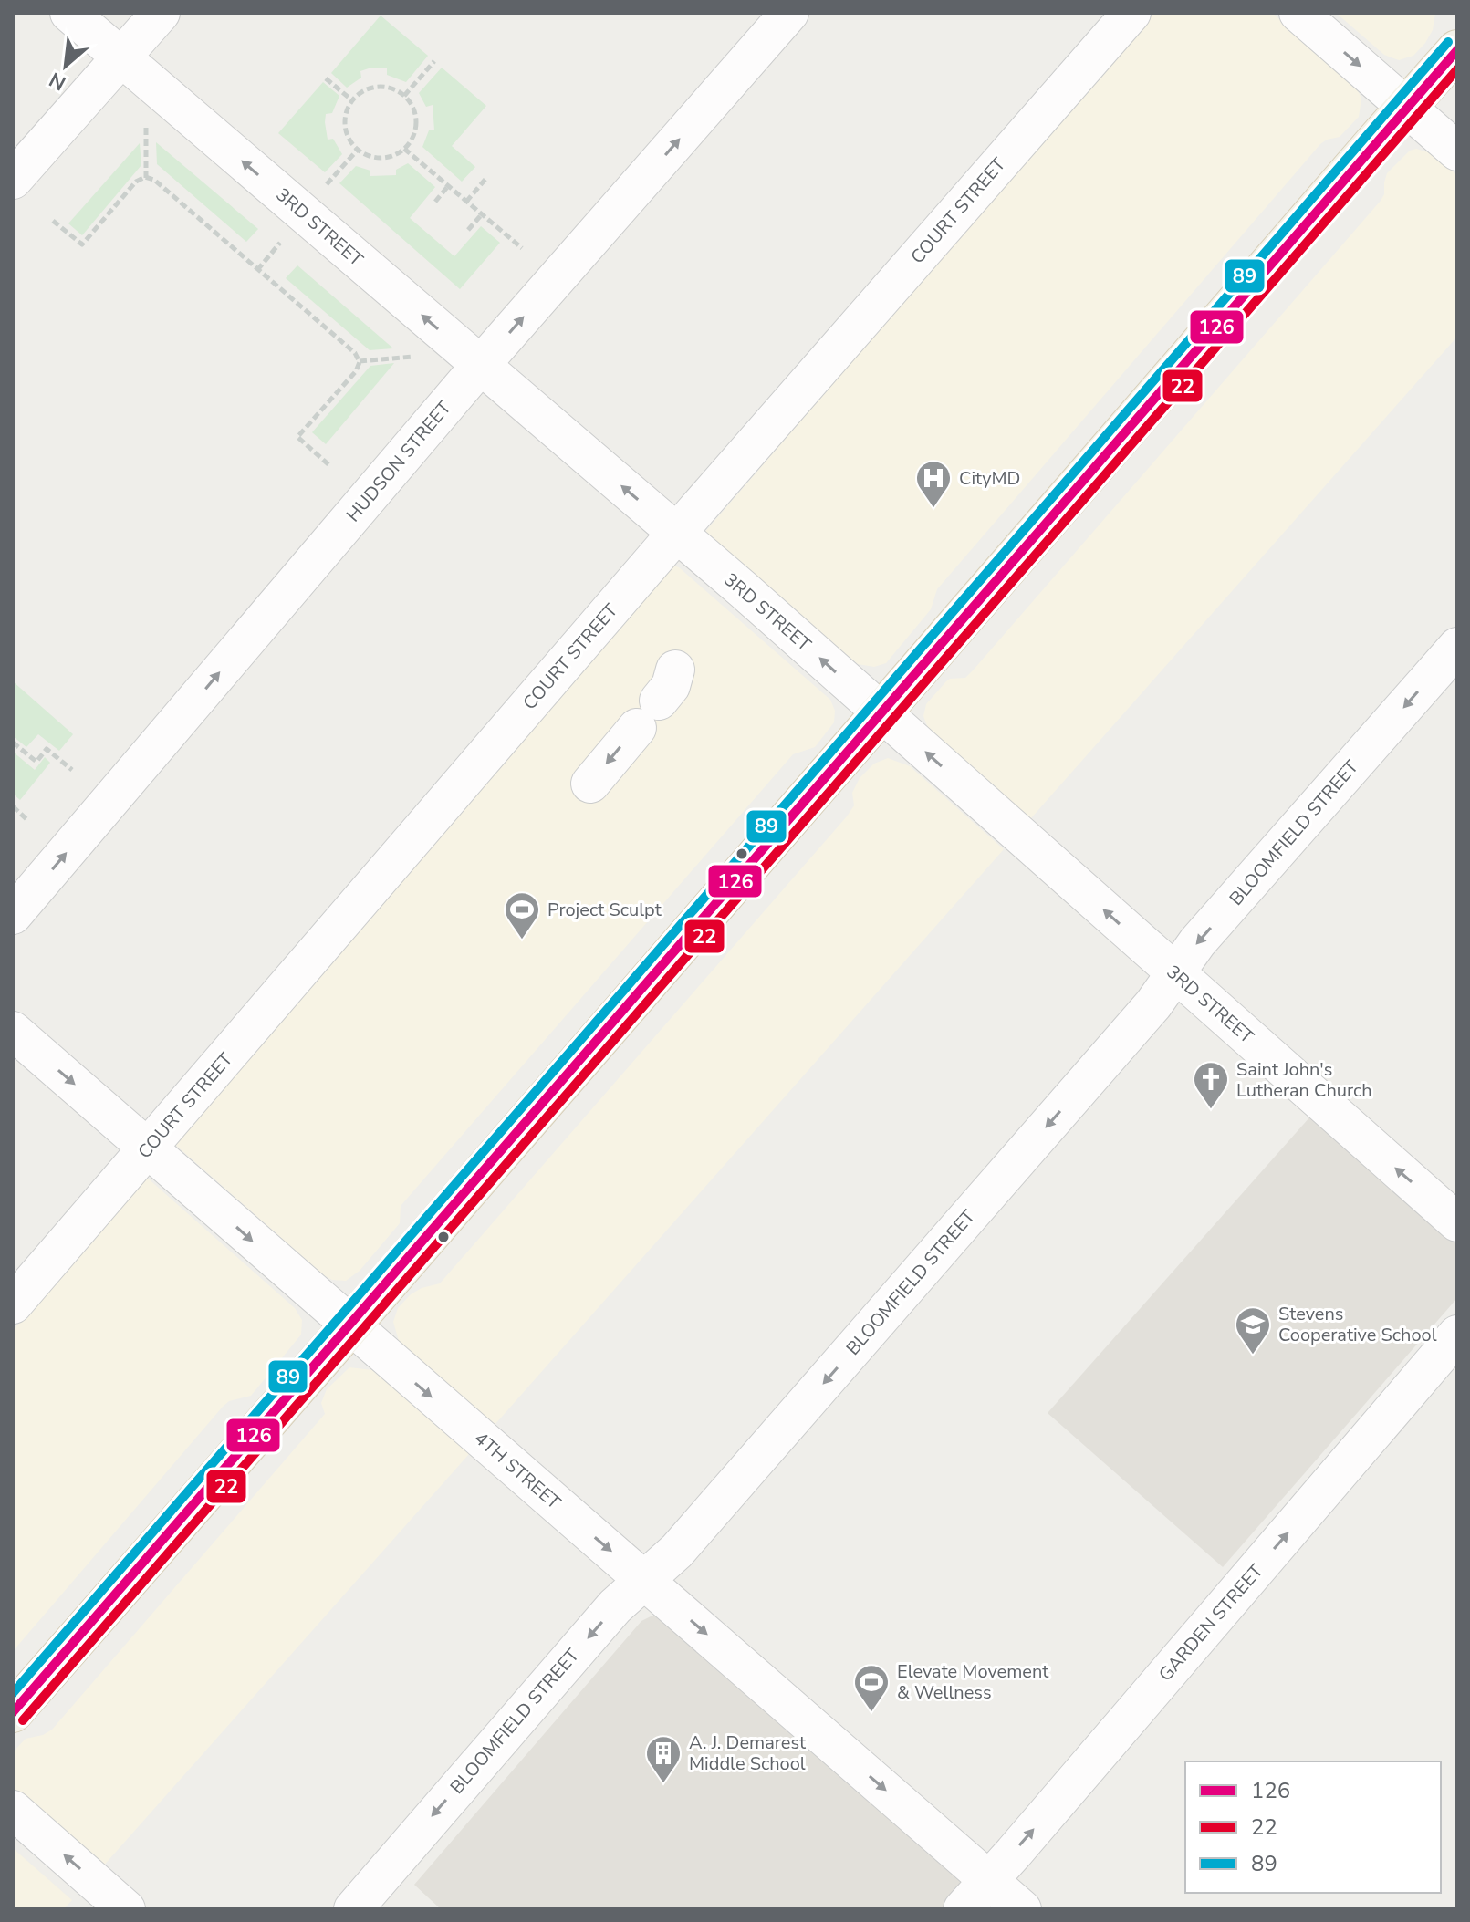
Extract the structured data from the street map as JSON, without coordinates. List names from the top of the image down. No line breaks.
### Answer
{"streets":{"street":["COURT STREET","3RD STREET","HUDSON STREET","BLOOMFIELD STREET","4TH STREET","GARDEN STREET"]},"crossings":[["COURT STREET","3RD STREET"],["COURT STREET","4TH STREET"],["3RD STREET","HUDSON STREET"],["3RD STREET","BLOOMFIELD STREET"],["BLOOMFIELD STREET","4TH STREET"],["4TH STREET","GARDEN STREET"]],"one_way":["3RD STREET","HUDSON STREET","BLOOMFIELD STREET","4TH STREET","GARDEN STREET"],"places":{"hospital":["CityMD"],"sports":["Project Sculpt","Elevate Movement & Wellness"],"church":["Saint John's Lutheran Church"],"school or university":["Stevens Cooperative School"],"building":["A. J. Demarest Middle School"]},"lines":["transit line 89","transit line 126","transit line 22"],"legend":["126","22","89"],"north":"bottom left"}
